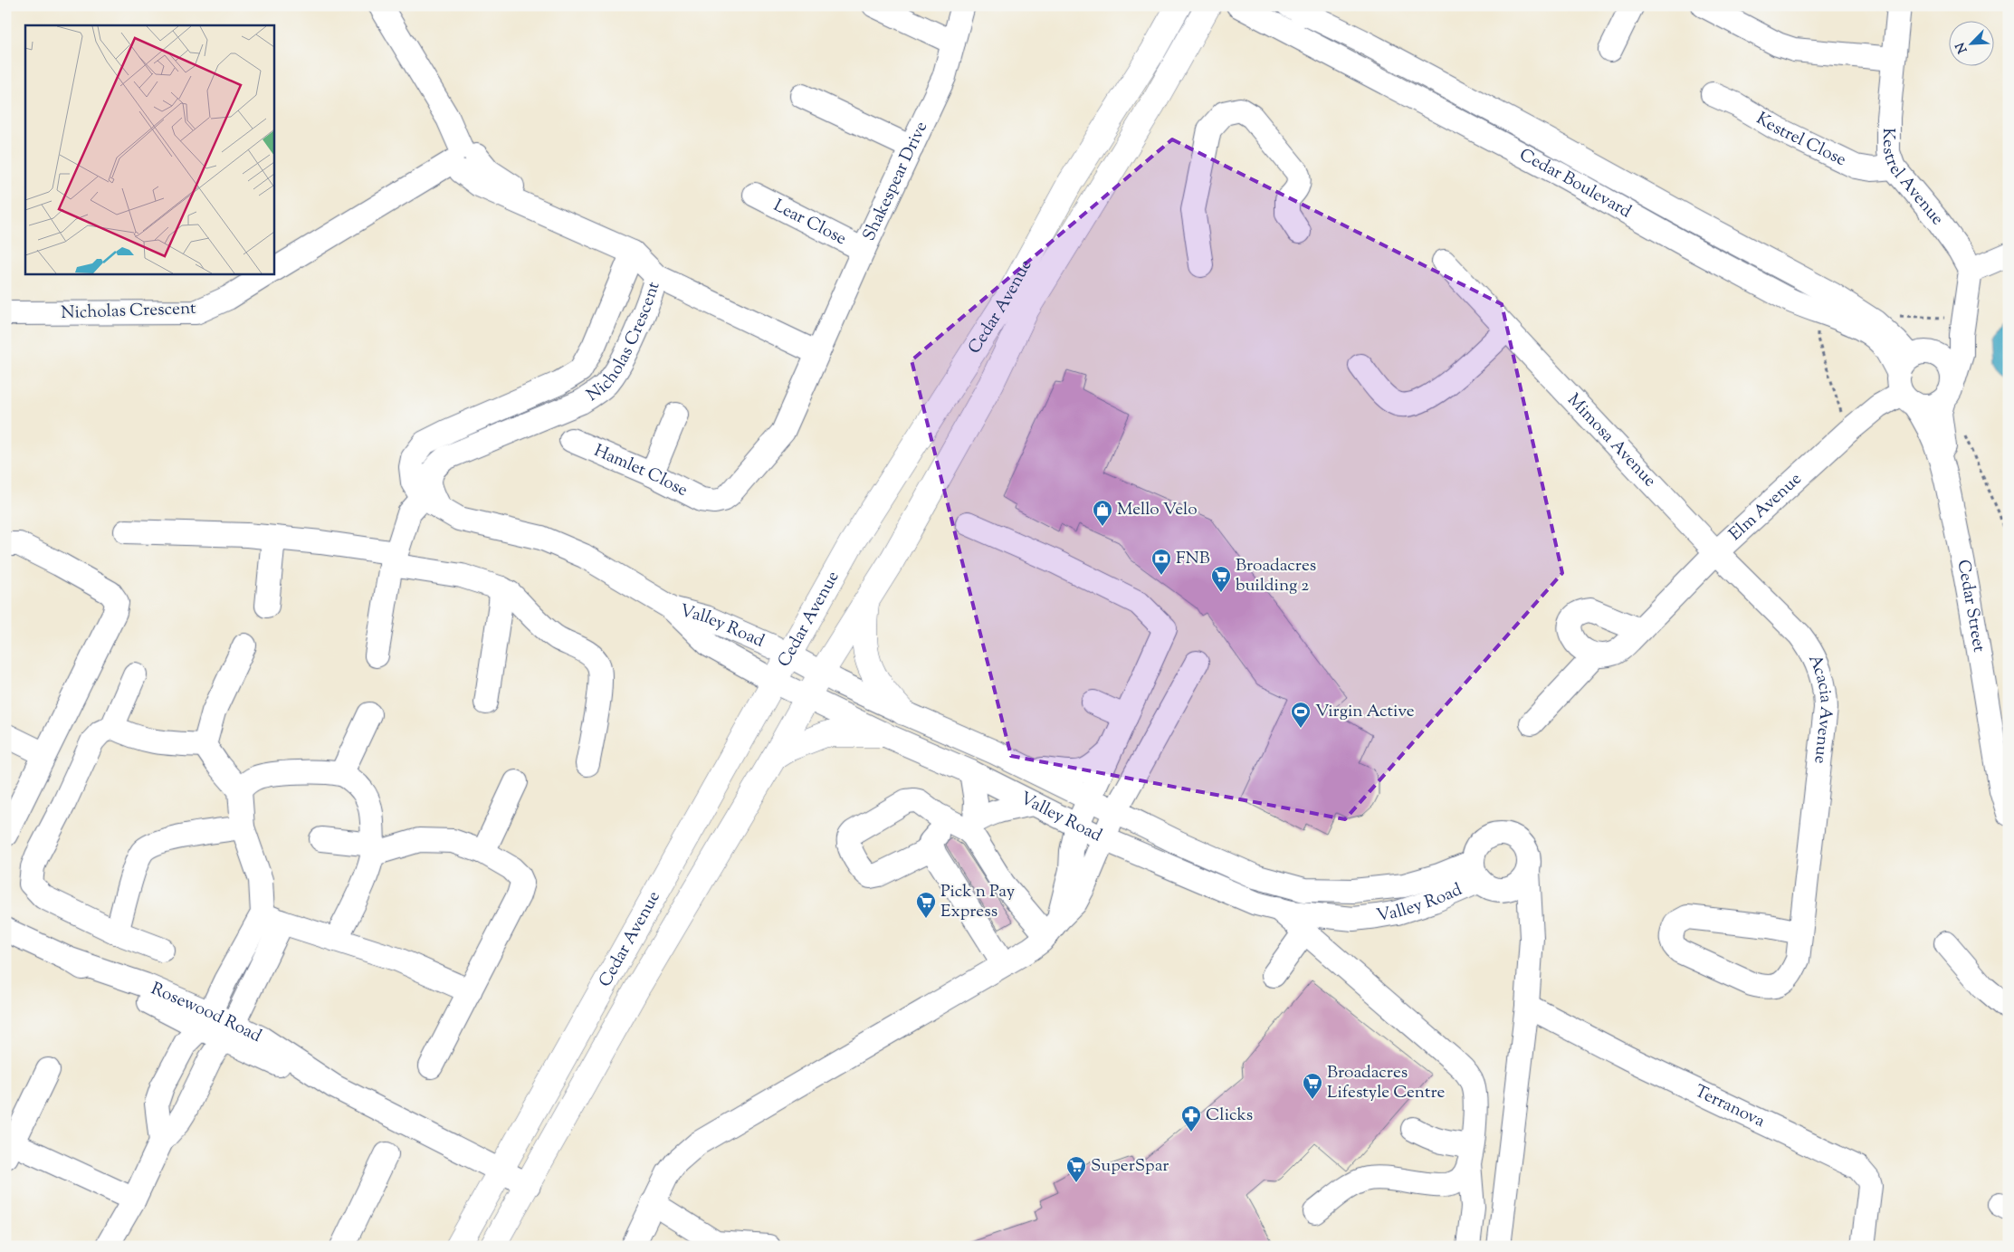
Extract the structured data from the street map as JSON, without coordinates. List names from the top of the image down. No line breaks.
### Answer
{"streets":{"main road":["Cedar Avenue"],"street":["Kestrel Close","Kestrel Avenue","Shakespear Drive","Cedar Boulevard","Lear Close","Nicholas Crescent","Mimosa Avenue","Hamlet Close","Elm Avenue","Cedar Street","Valley Road","Acacia Avenue","Rosewood Road","Terranova"]},"crossings":[["Kestrel Close","Kestrel Avenue"],["Shakespear Drive","Lear Close"],["Shakespear Drive","Hamlet Close"],["Cedar Boulevard","Elm Avenue"],["Cedar Boulevard","Cedar Street"],["Cedar Avenue","Valley Road"],["Cedar Avenue","Rosewood Road"],["Mimosa Avenue","Elm Avenue"],["Mimosa Avenue","Acacia Avenue"],["Elm Avenue","Cedar Street"],["Elm Avenue","Acacia Avenue"]],"places":{"shop":["Mello Velo"],"bank":["FNB"],"supermarket":["Broadacres building 2","Pick n Pay Express","Broadacres Lifestyle Centre","SuperSpar"],"sports":["Virgin Active"],"pharmacy":["Clicks"]},"north":"bottom left"}
